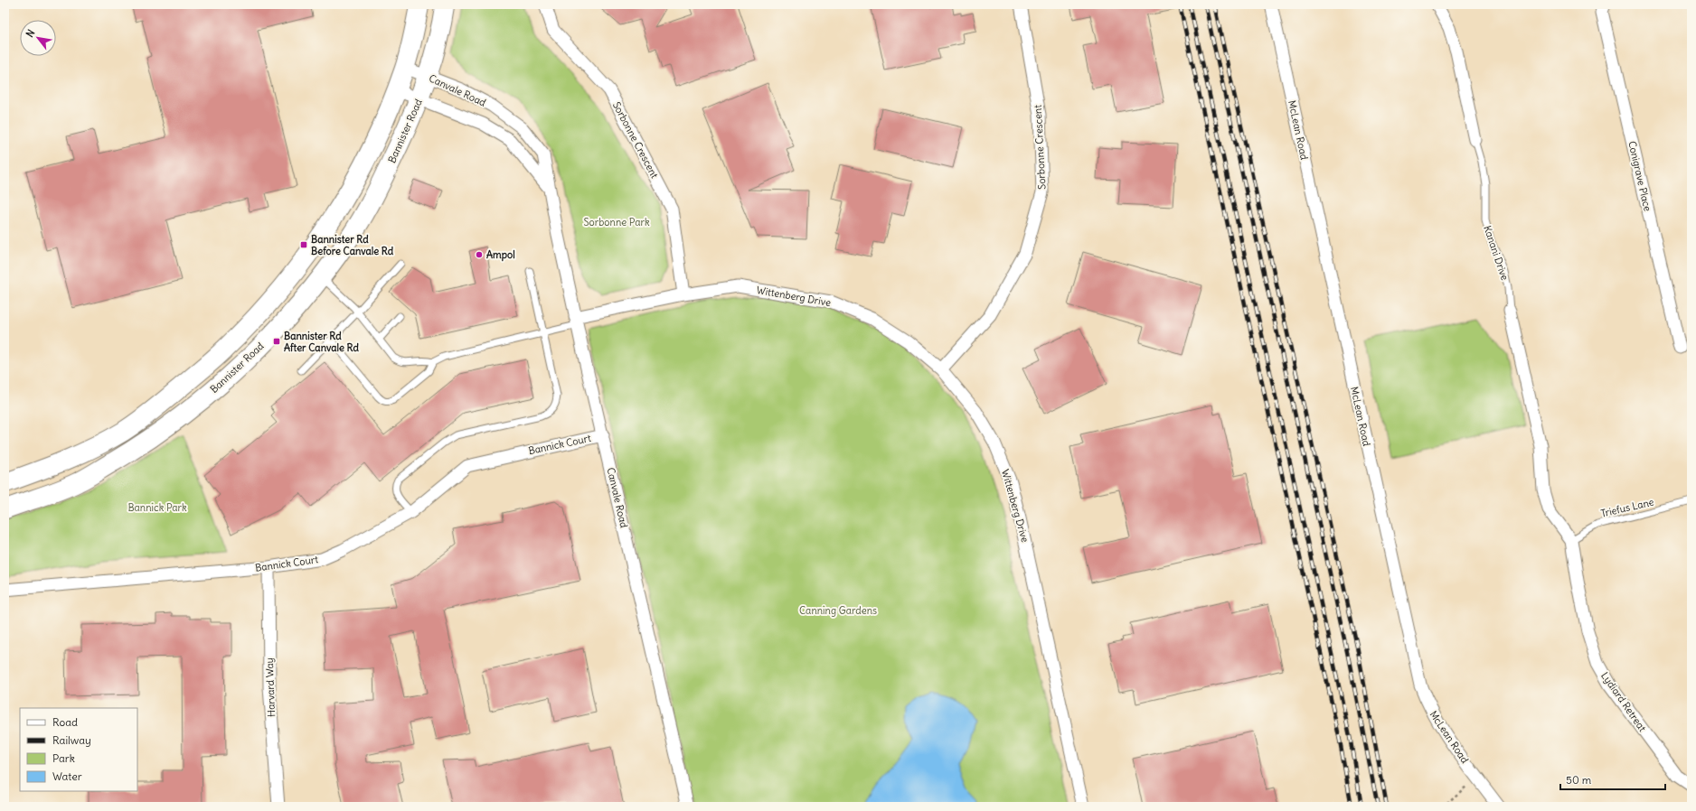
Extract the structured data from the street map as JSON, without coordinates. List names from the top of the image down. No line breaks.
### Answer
{"streets":{"main road":["Bannister Road"],"street":["Canvale Road","McLean Road","Sorbonne Crescent","Conigrave Place","Kanani Drive","Wittenberg Drive","Bannick Court","Harvard Way","Lydiard Retreat"],"lane":["Triefus Lane"]},"crossings":[["Canvale Road","Bannister Road"],["Canvale Road","Wittenberg Drive"],["Canvale Road","Bannick Court"],["Sorbonne Crescent","Wittenberg Drive"],["Kanani Drive","Triefus Lane"],["Kanani Drive","Lydiard Retreat"],["Bannick Court","Harvard Way"],["Triefus Lane","Lydiard Retreat"]],"parks":["Sorbonne Park","Bannick Park","Canning Gardens"],"places":{"transit":["Bannister Rd Before Canvale Rd","Bannister Rd After Canvale Rd"],"other":["Ampol"]},"legend":["Road","Railway","Park","Water"],"scale_bar":"50 m","north":"top left"}
